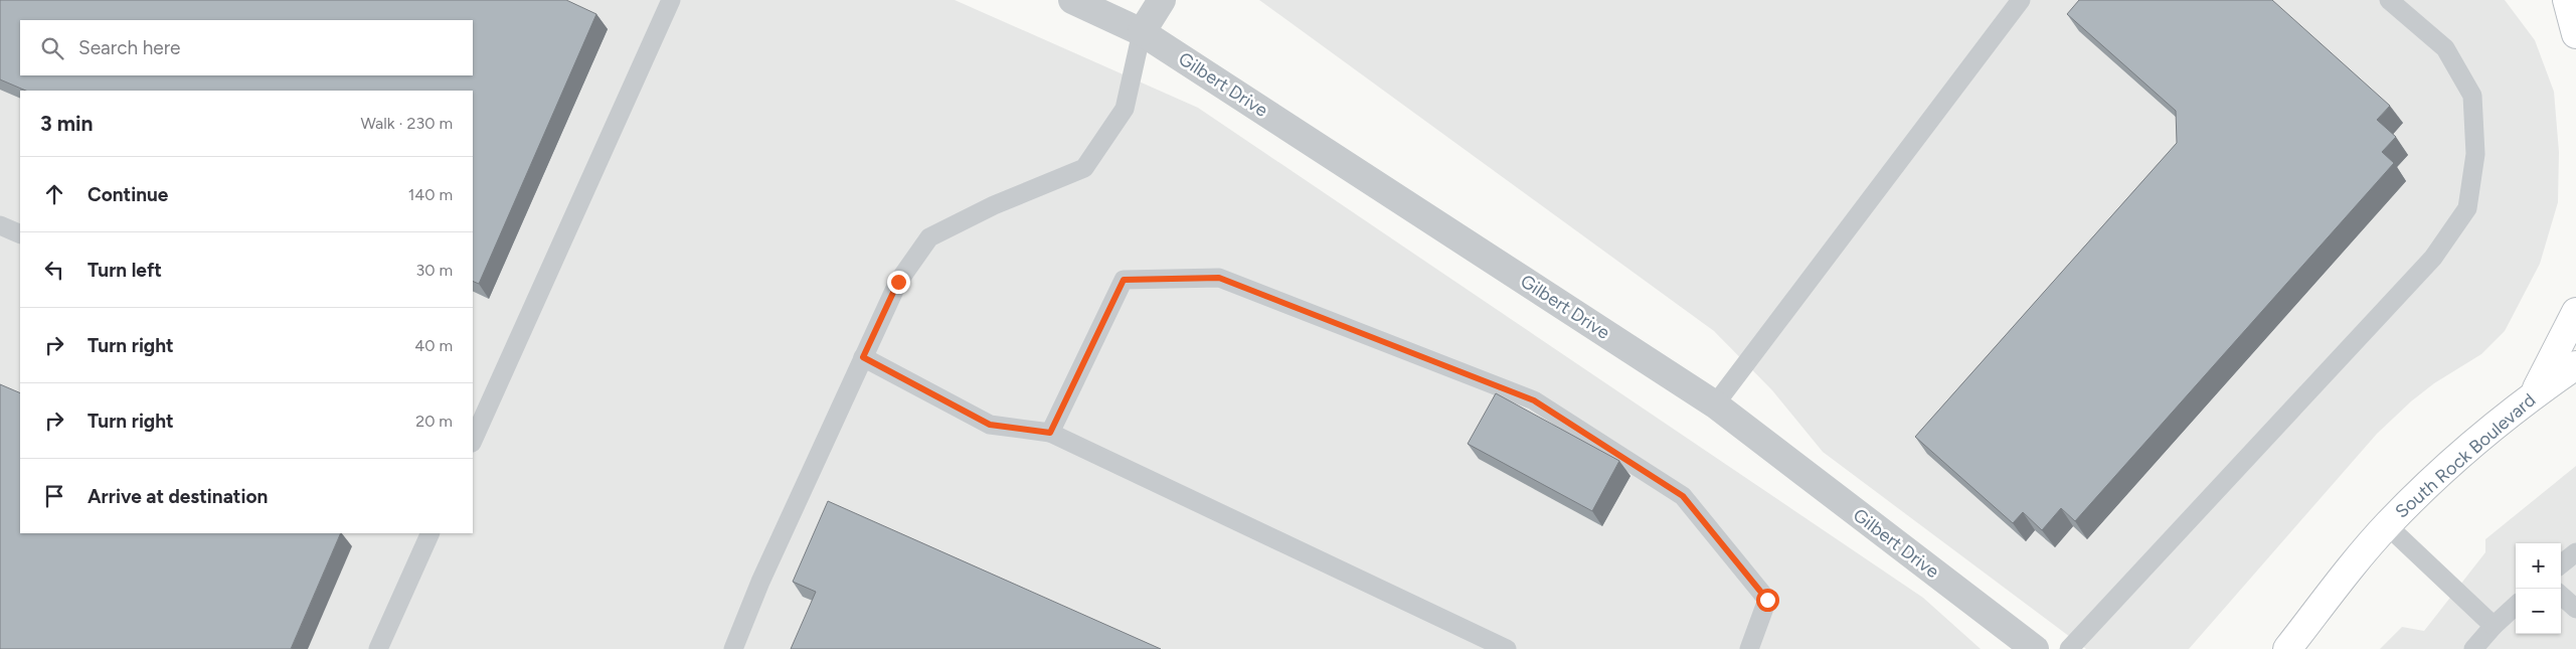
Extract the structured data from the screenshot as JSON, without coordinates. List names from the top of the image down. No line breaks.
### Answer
{"streets":{"main road":["South Rock Boulevard"],"street":["Gilbert Drive"]},"page":{"search":"Search here","heading":["3 min","Walk · 230 m"],"list":[["Continue","140 m"],["Turn left","30 m"],["Turn right","40 m"],["Turn right","20 m"],"Arrive at destination"],"map_buttons":["+","−"]}}
